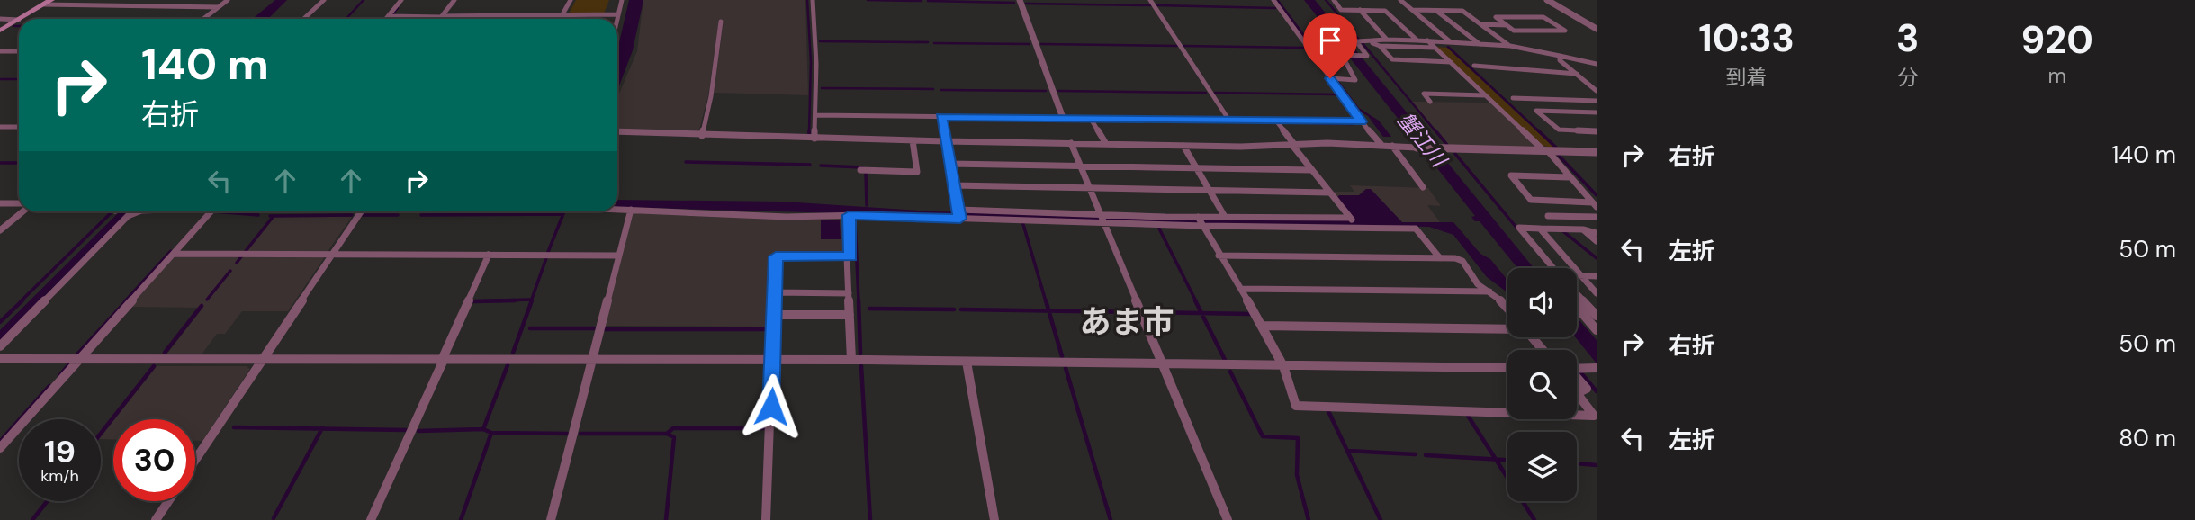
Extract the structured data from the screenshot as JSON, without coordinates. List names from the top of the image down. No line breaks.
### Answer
{"districts":["あま市"],"water":["蟹江川"],"page":{"eta":["10:33","到着","3","分","920","m"],"turn":["140 m","右折"],"list":[{"name":"右折","value":"140 m"},{"name":"左折","value":"50 m"},{"name":"右折","value":"50 m"},{"name":"左折","value":"80 m"}],"speed":"19 km/h","limit":"30"}}
